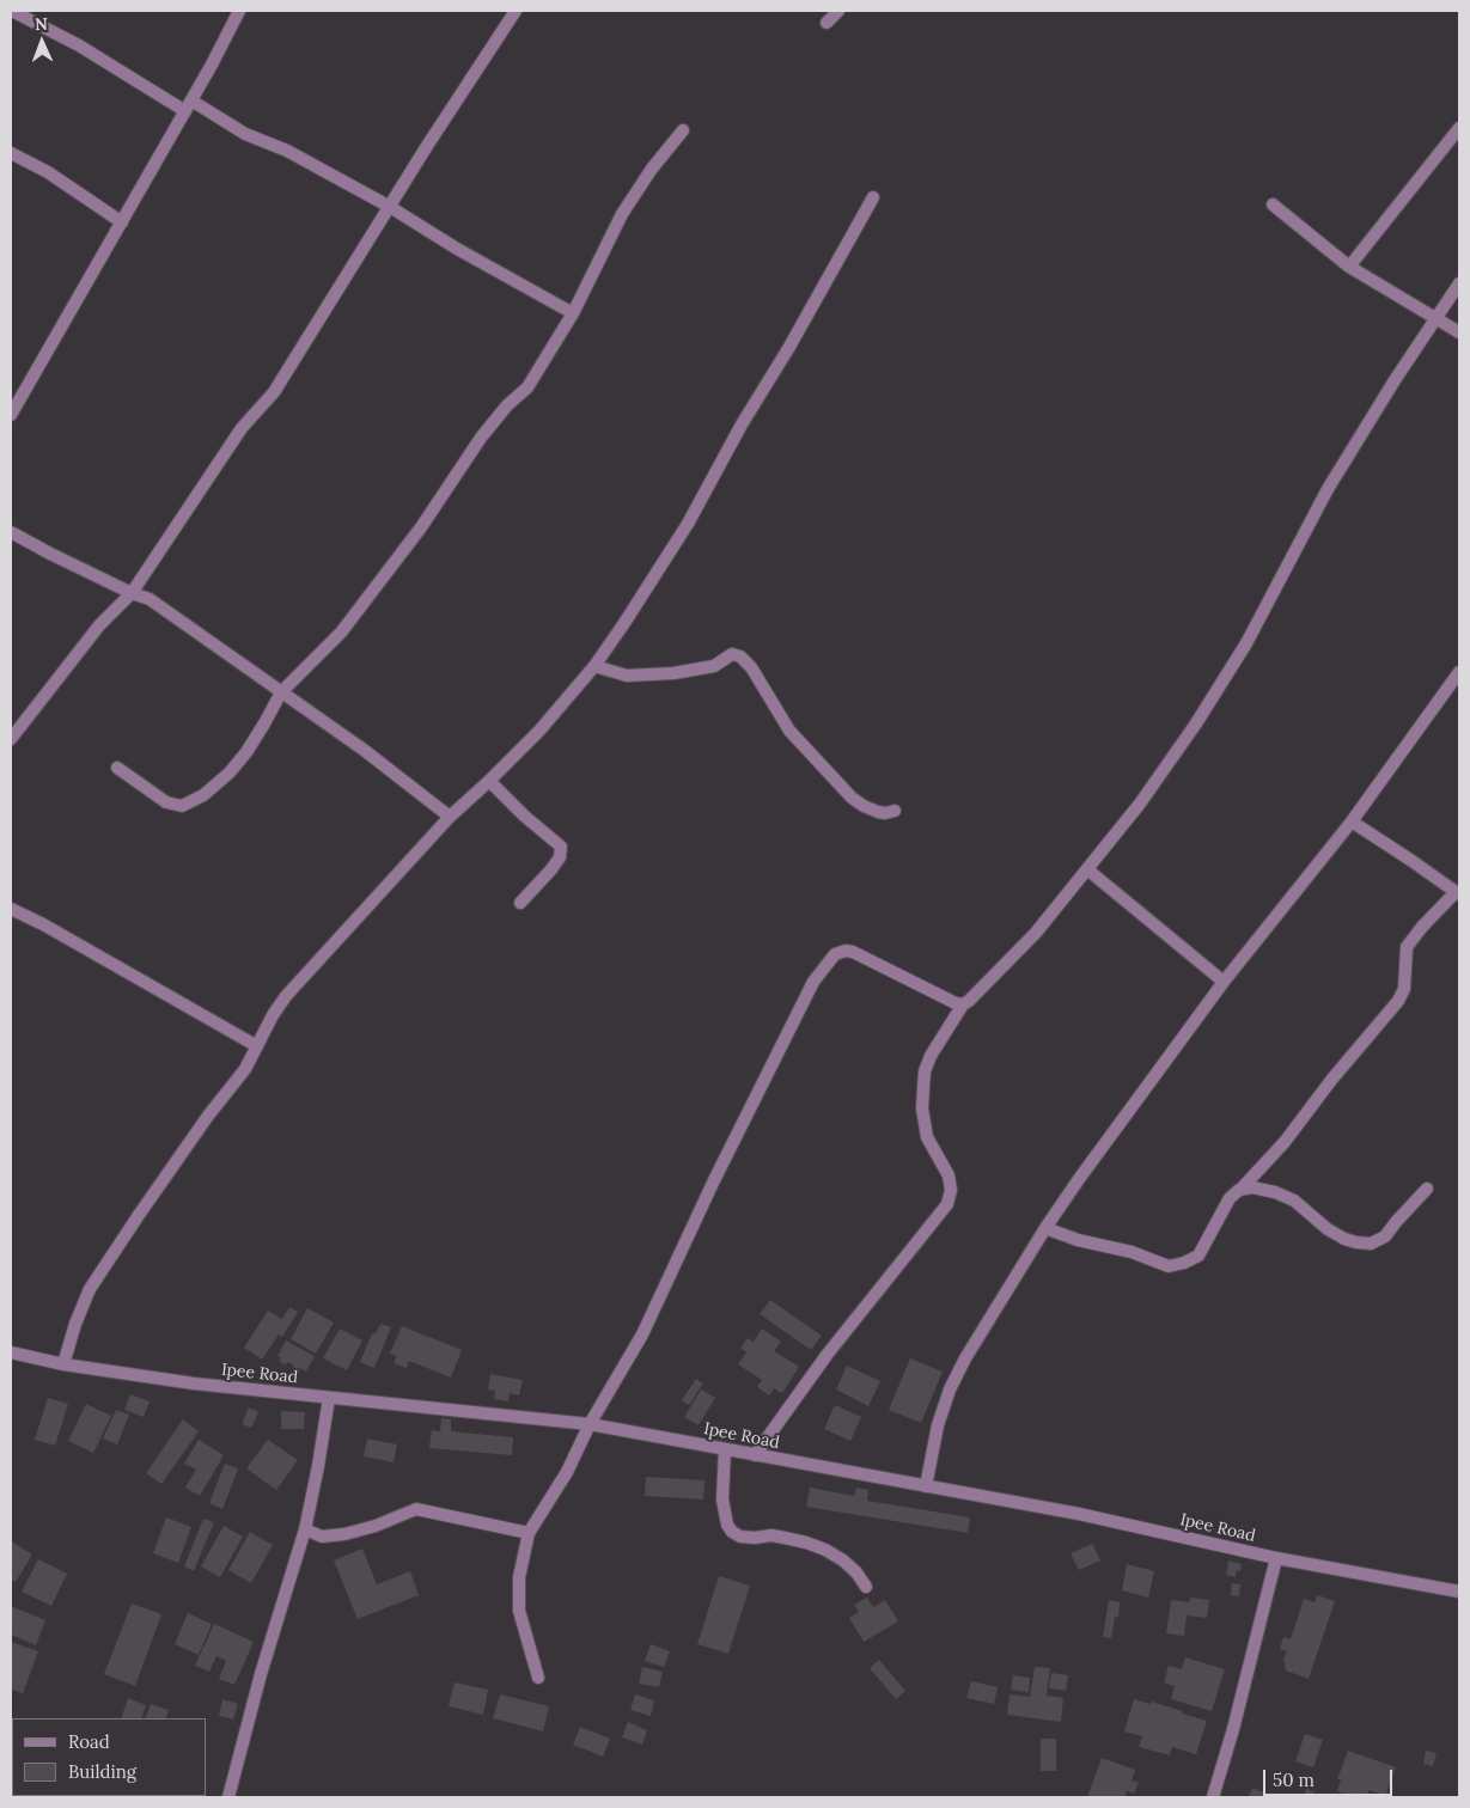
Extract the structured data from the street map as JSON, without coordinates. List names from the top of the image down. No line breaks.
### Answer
{"streets":{"street":["Ipee Road"]},"legend":["Road","Building"],"scale_bar":"50 m","north":"top"}
